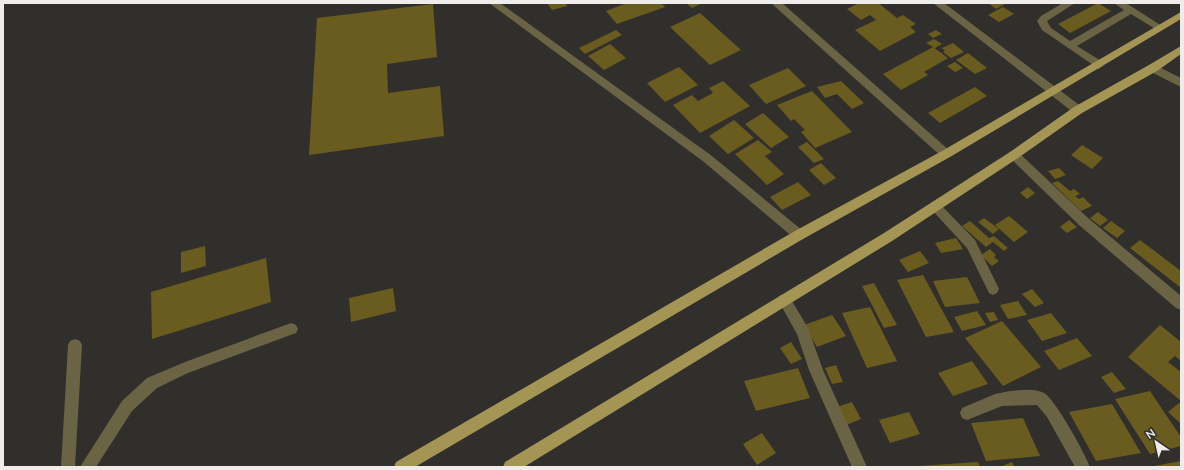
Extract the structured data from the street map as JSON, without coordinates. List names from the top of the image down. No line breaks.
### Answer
{"north":"top left"}
